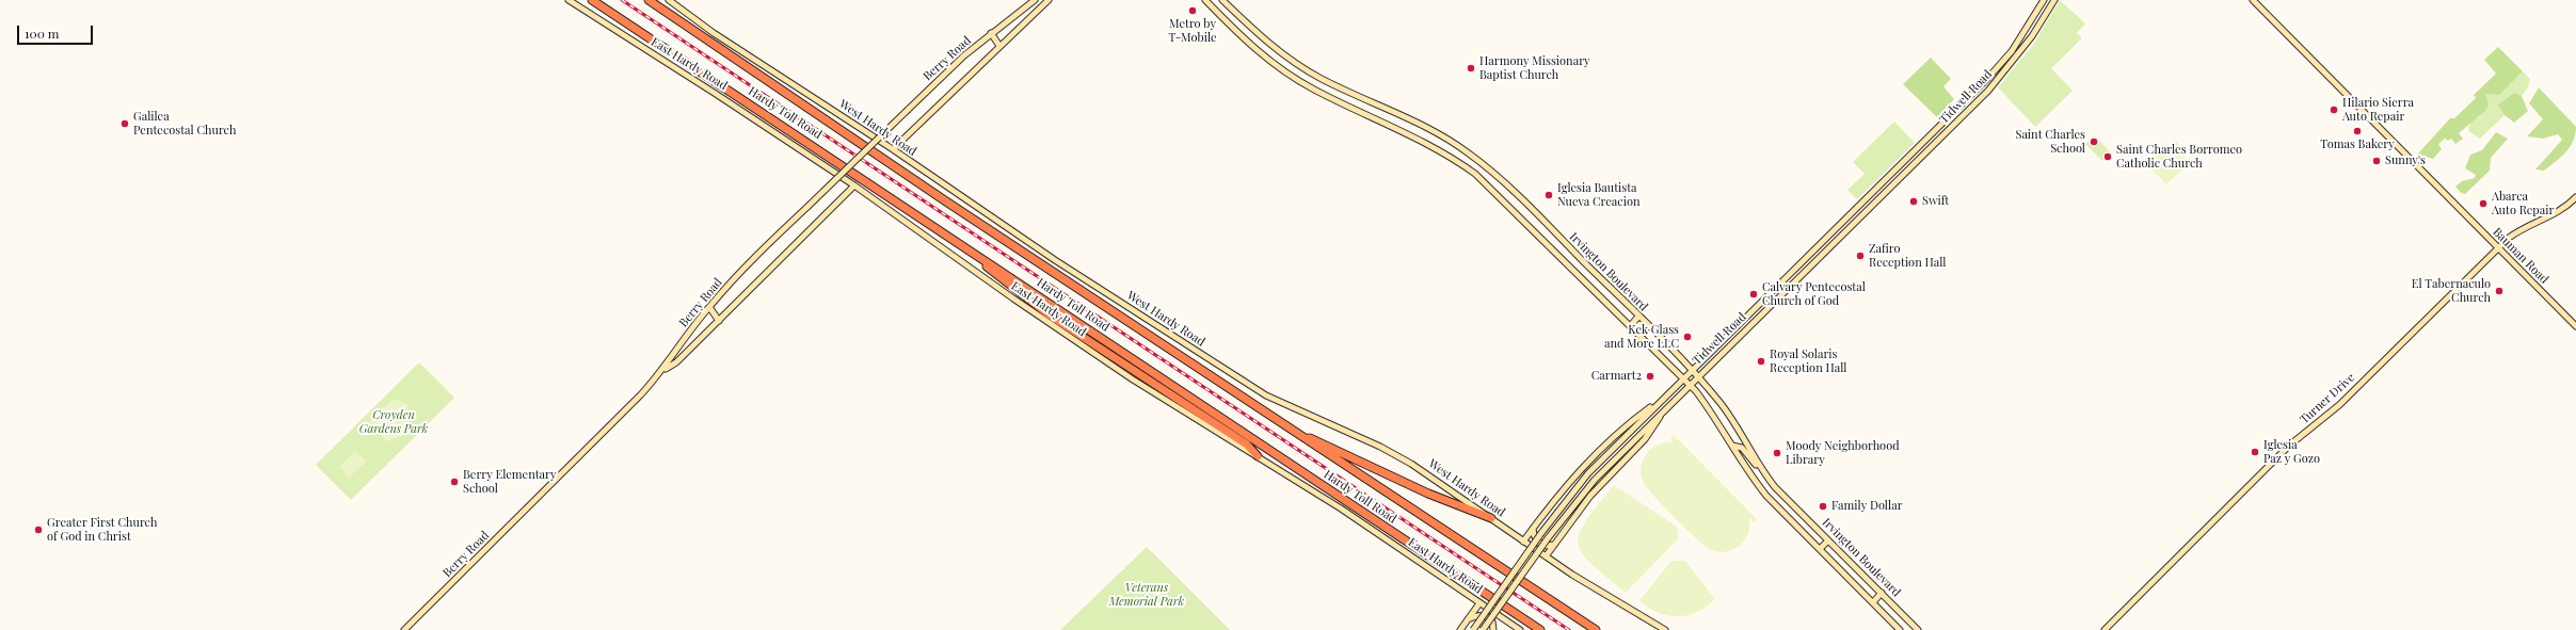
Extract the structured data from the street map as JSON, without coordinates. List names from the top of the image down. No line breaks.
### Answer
{"streets":{"highway":["Hardy Toll Road"],"main road":["Berry Road","East Hardy Road","Tidwell Road","West Hardy Road","Bauman Road","Irvington Boulevard","Turner Drive"]},"crossings":[["Tidwell Road","Irvington Boulevard"],["Bauman Road","Turner Drive"]],"parks":["Croyden Gardens Park","Veterans Memorial Park"],"places":["Metro by T-Mobile","Harmony Missionary Baptist Church","Hilario Sierra Auto Repair","Galilea Pentecostal Church","Tomas Bakery","Saint Charles School","Saint Charles Borromeo Catholic Church","Sunny's","Iglesia Bautista Nueva Creacion","Swift","Abarca Auto Repair","Zafiro Reception Hall","El Tabernaculo Church","Calvary Pentecostal Church of God","Kek Glass and More LLC","Royal Solaris Reception Hall","Carmart2","Iglesia Paz y Gozo","Moody Neighborhood Library","Berry Elementary School","Family Dollar","Greater First Church of God in Christ"],"scale_bar":"100 m"}
